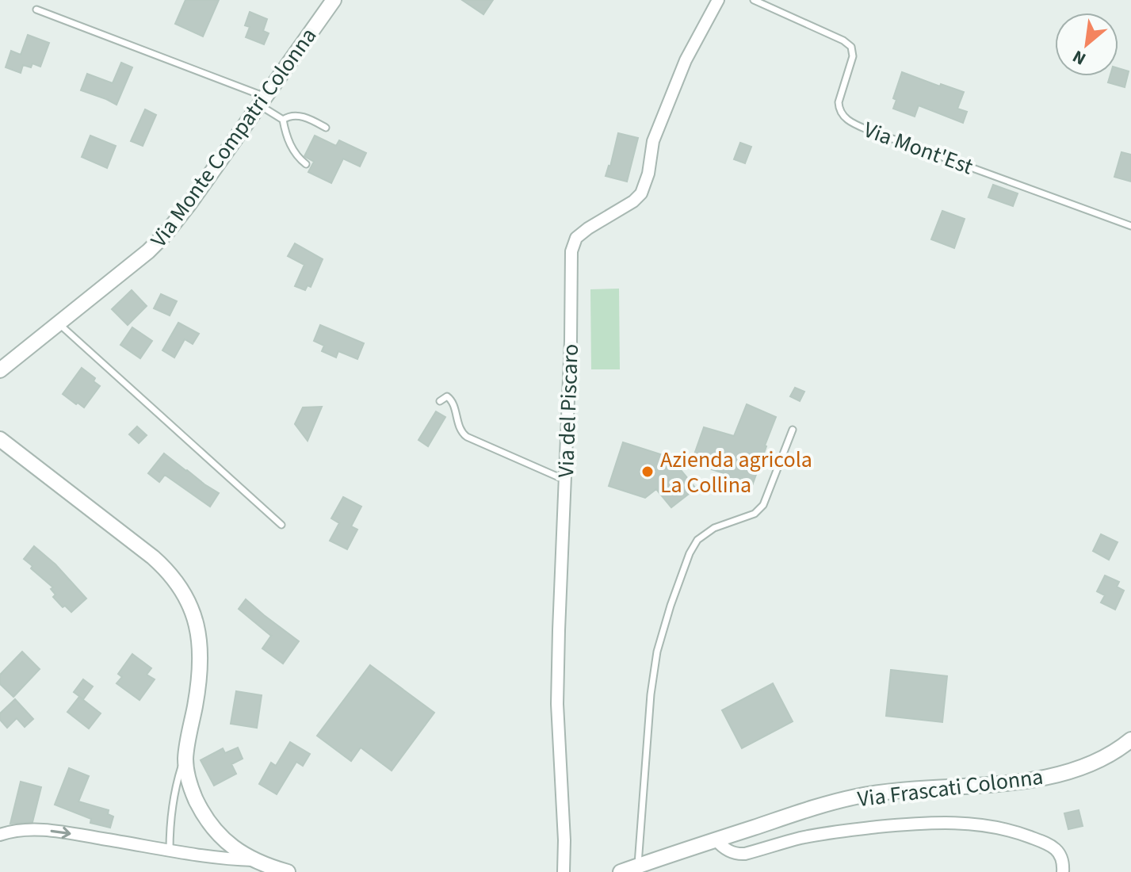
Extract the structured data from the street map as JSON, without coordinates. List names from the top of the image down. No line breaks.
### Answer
{"streets":{"street":["Via Monte Compatri Colonna","Via del Piscaro","Via Frascati Colonna"],"lane":["Via Mont'Est"]},"places":["Azienda agricola La Collina"],"north":"bottom left"}
